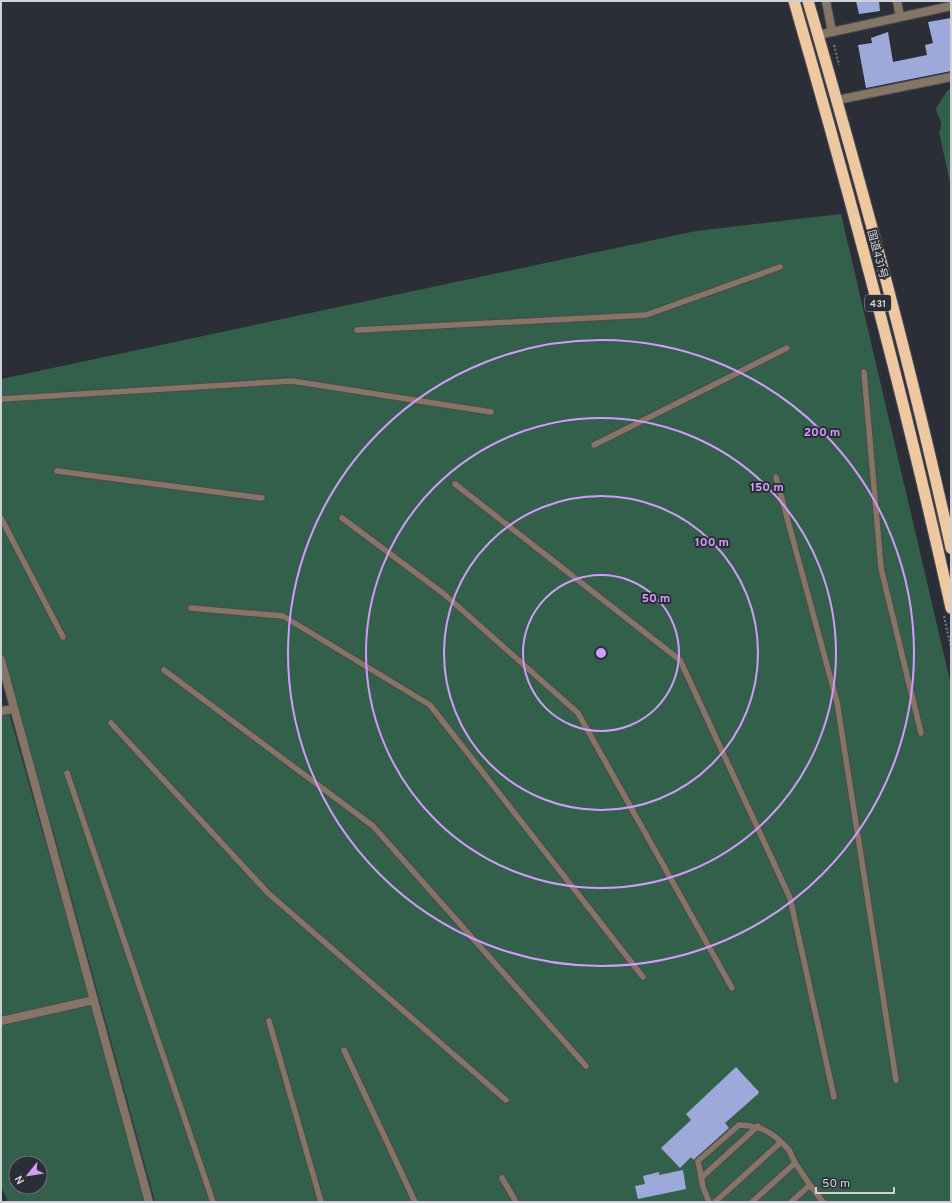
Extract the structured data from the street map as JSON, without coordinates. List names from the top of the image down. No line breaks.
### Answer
{"streets":{"highway":["国道431号","431"]},"scale_bar":"50 m","north":"bottom left","rings":["200 m","150 m","100 m","50 m"]}
